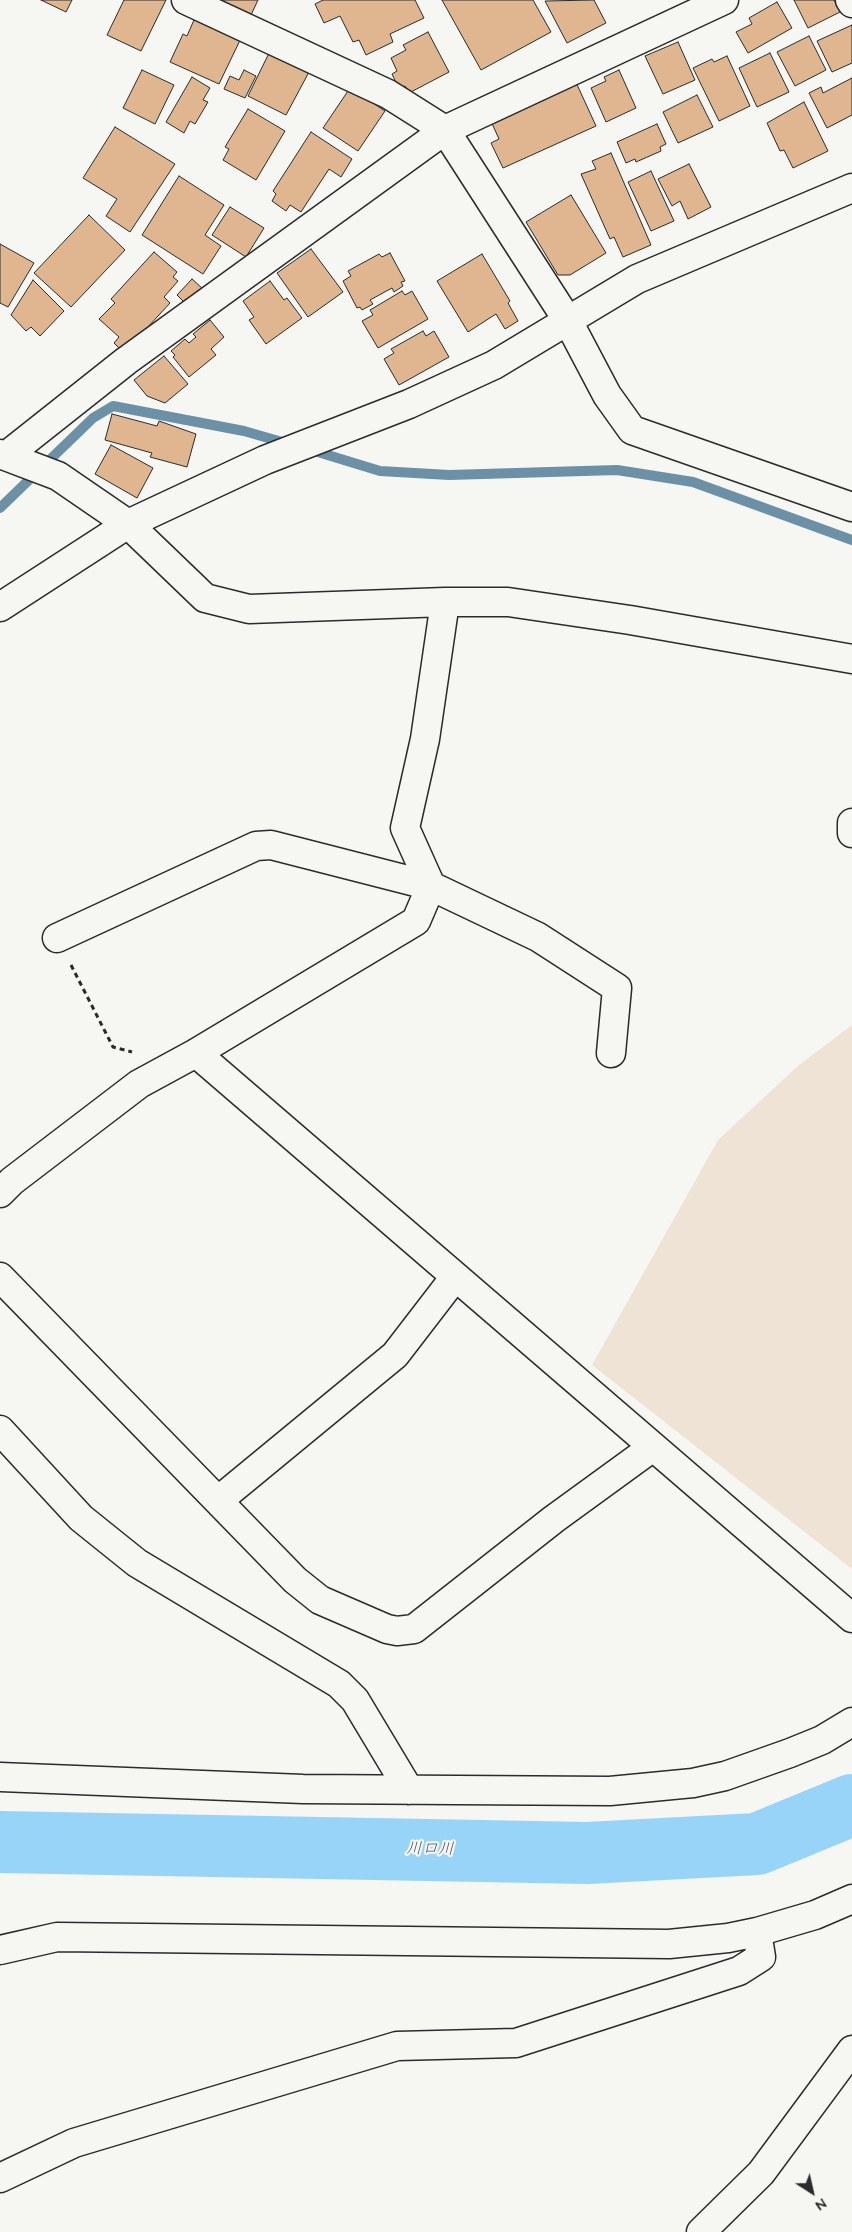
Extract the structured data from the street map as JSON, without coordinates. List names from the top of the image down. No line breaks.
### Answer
{"water":["川口川"],"north":"bottom right"}
